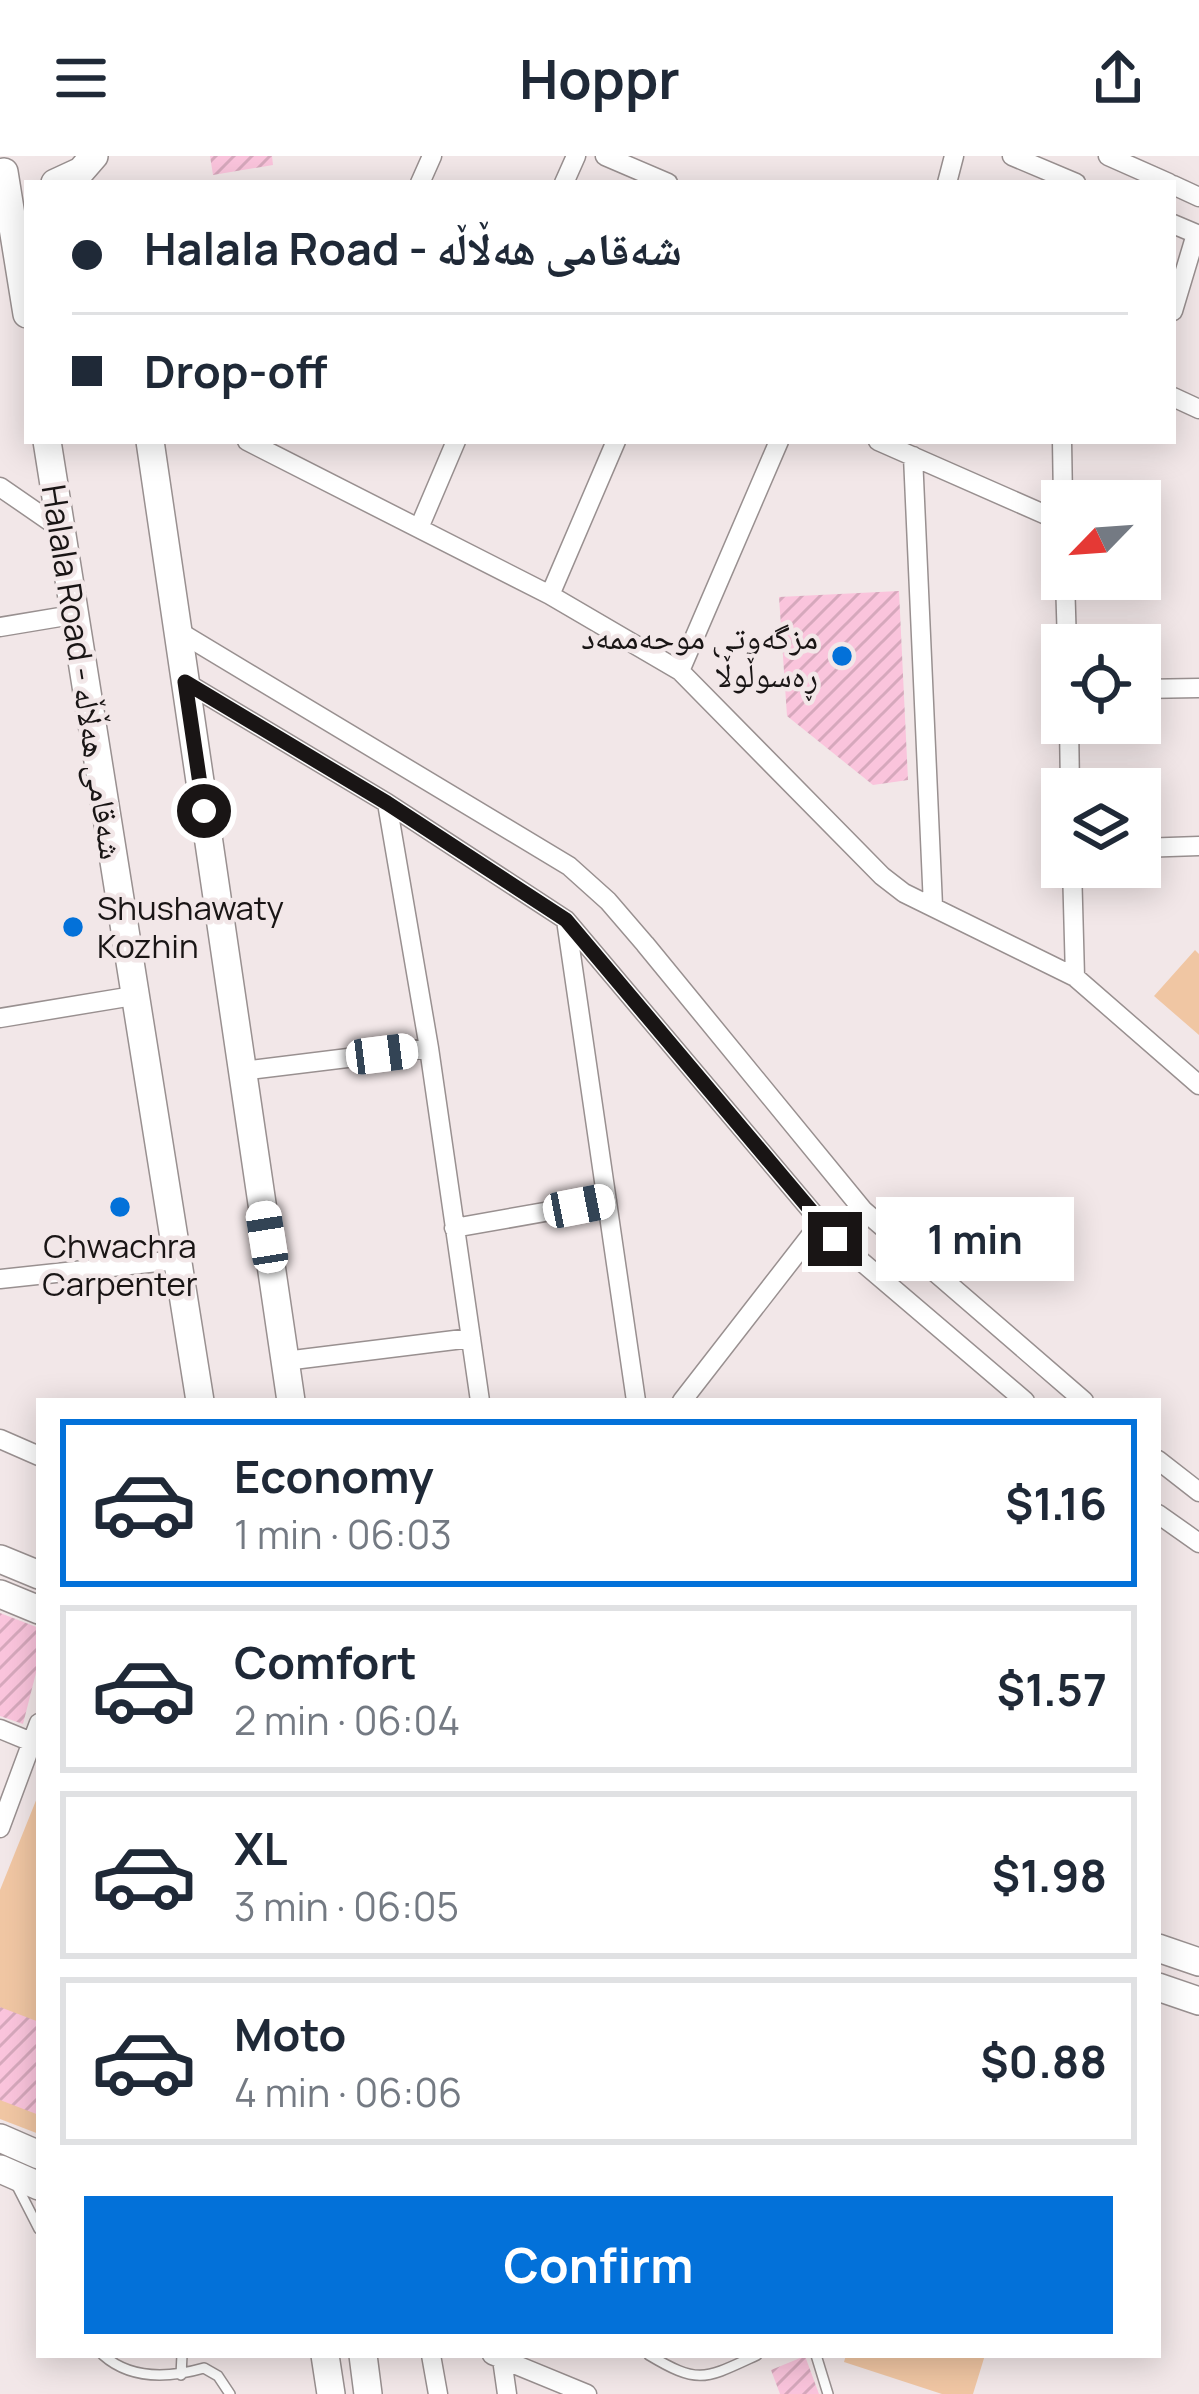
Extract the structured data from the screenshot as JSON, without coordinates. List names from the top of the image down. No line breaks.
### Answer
{"streets":{"street":["Halala Road - شەقامی هەڵاڵە"]},"places":["مزگەوتی موحەممەد ڕەسوڵوڵا","Shushawaty Kozhin","Chwachra Carpenter"],"north":"bottom left","page":{"header":"Hoppr","banner":["Halala Road - شەقامی هەڵاڵە","Drop-off"],"bubble":"1 min","list":[{"name":"Economy","note":"1 min · 06:03","value":"$1.16"},{"name":"Comfort","note":"2 min · 06:04","value":"$1.57"},{"name":"XL","note":"3 min · 06:05","value":"$1.98"},{"name":"Moto","note":"4 min · 06:06","value":"$0.88"}],"buttons":"Confirm"}}
